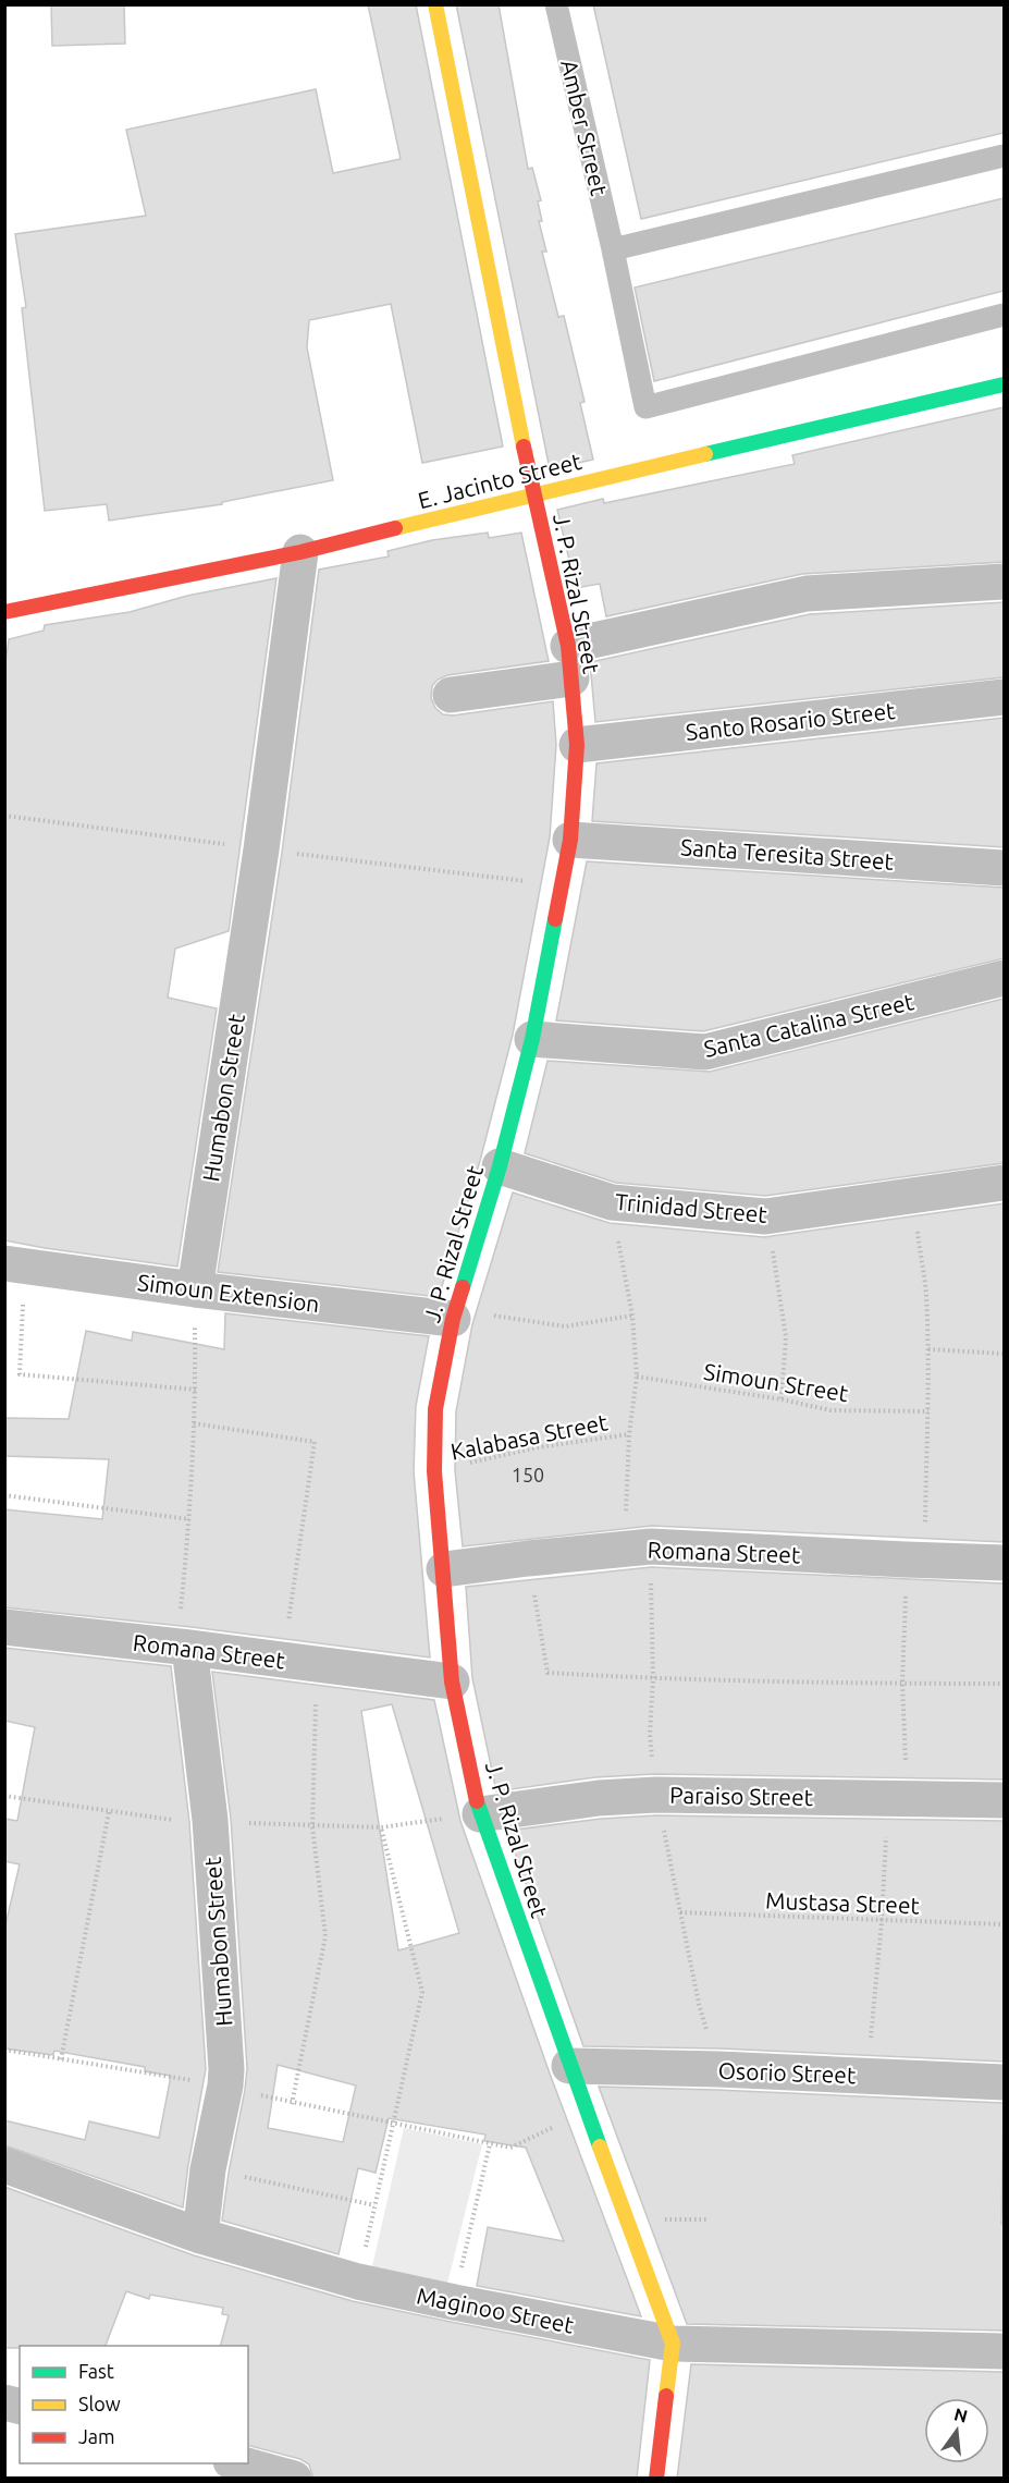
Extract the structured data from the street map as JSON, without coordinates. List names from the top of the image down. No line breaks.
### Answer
{"streets":{"street":["E. Jacinto Street","J. P. Rizal Street","Santo Rosario Street","Santa Teresita Street","Santa Catalina Street","Humabon Street","Trinidad Street","Simoun Extension","Romana Street","Paraiso Street","Osorio Street","Maginoo Street"],"lane":["Amber Street"],"path":["Simoun Street","Kalabasa Street","Mustasa Street"]},"crossings":[["E. Jacinto Street","J. P. Rizal Street"],["E. Jacinto Street","Humabon Street"],["J. P. Rizal Street","Santo Rosario Street"],["J. P. Rizal Street","Santa Teresita Street"],["J. P. Rizal Street","Santa Catalina Street"],["J. P. Rizal Street","Trinidad Street"],["J. P. Rizal Street","Simoun Extension"],["J. P. Rizal Street","Kalabasa Street"],["J. P. Rizal Street","Romana Street"],["J. P. Rizal Street","Paraiso Street"],["J. P. Rizal Street","Osorio Street"],["J. P. Rizal Street","Maginoo Street"],["Humabon Street","Simoun Extension"],["Humabon Street","Romana Street"],["Humabon Street","Maginoo Street"],["Trinidad Street","Kalabasa Street"],["Simoun Street","Kalabasa Street"],["Kalabasa Street","Romana Street"]],"house_numbers":["150"],"legend":["Fast","Slow","Jam"],"north":"top"}
